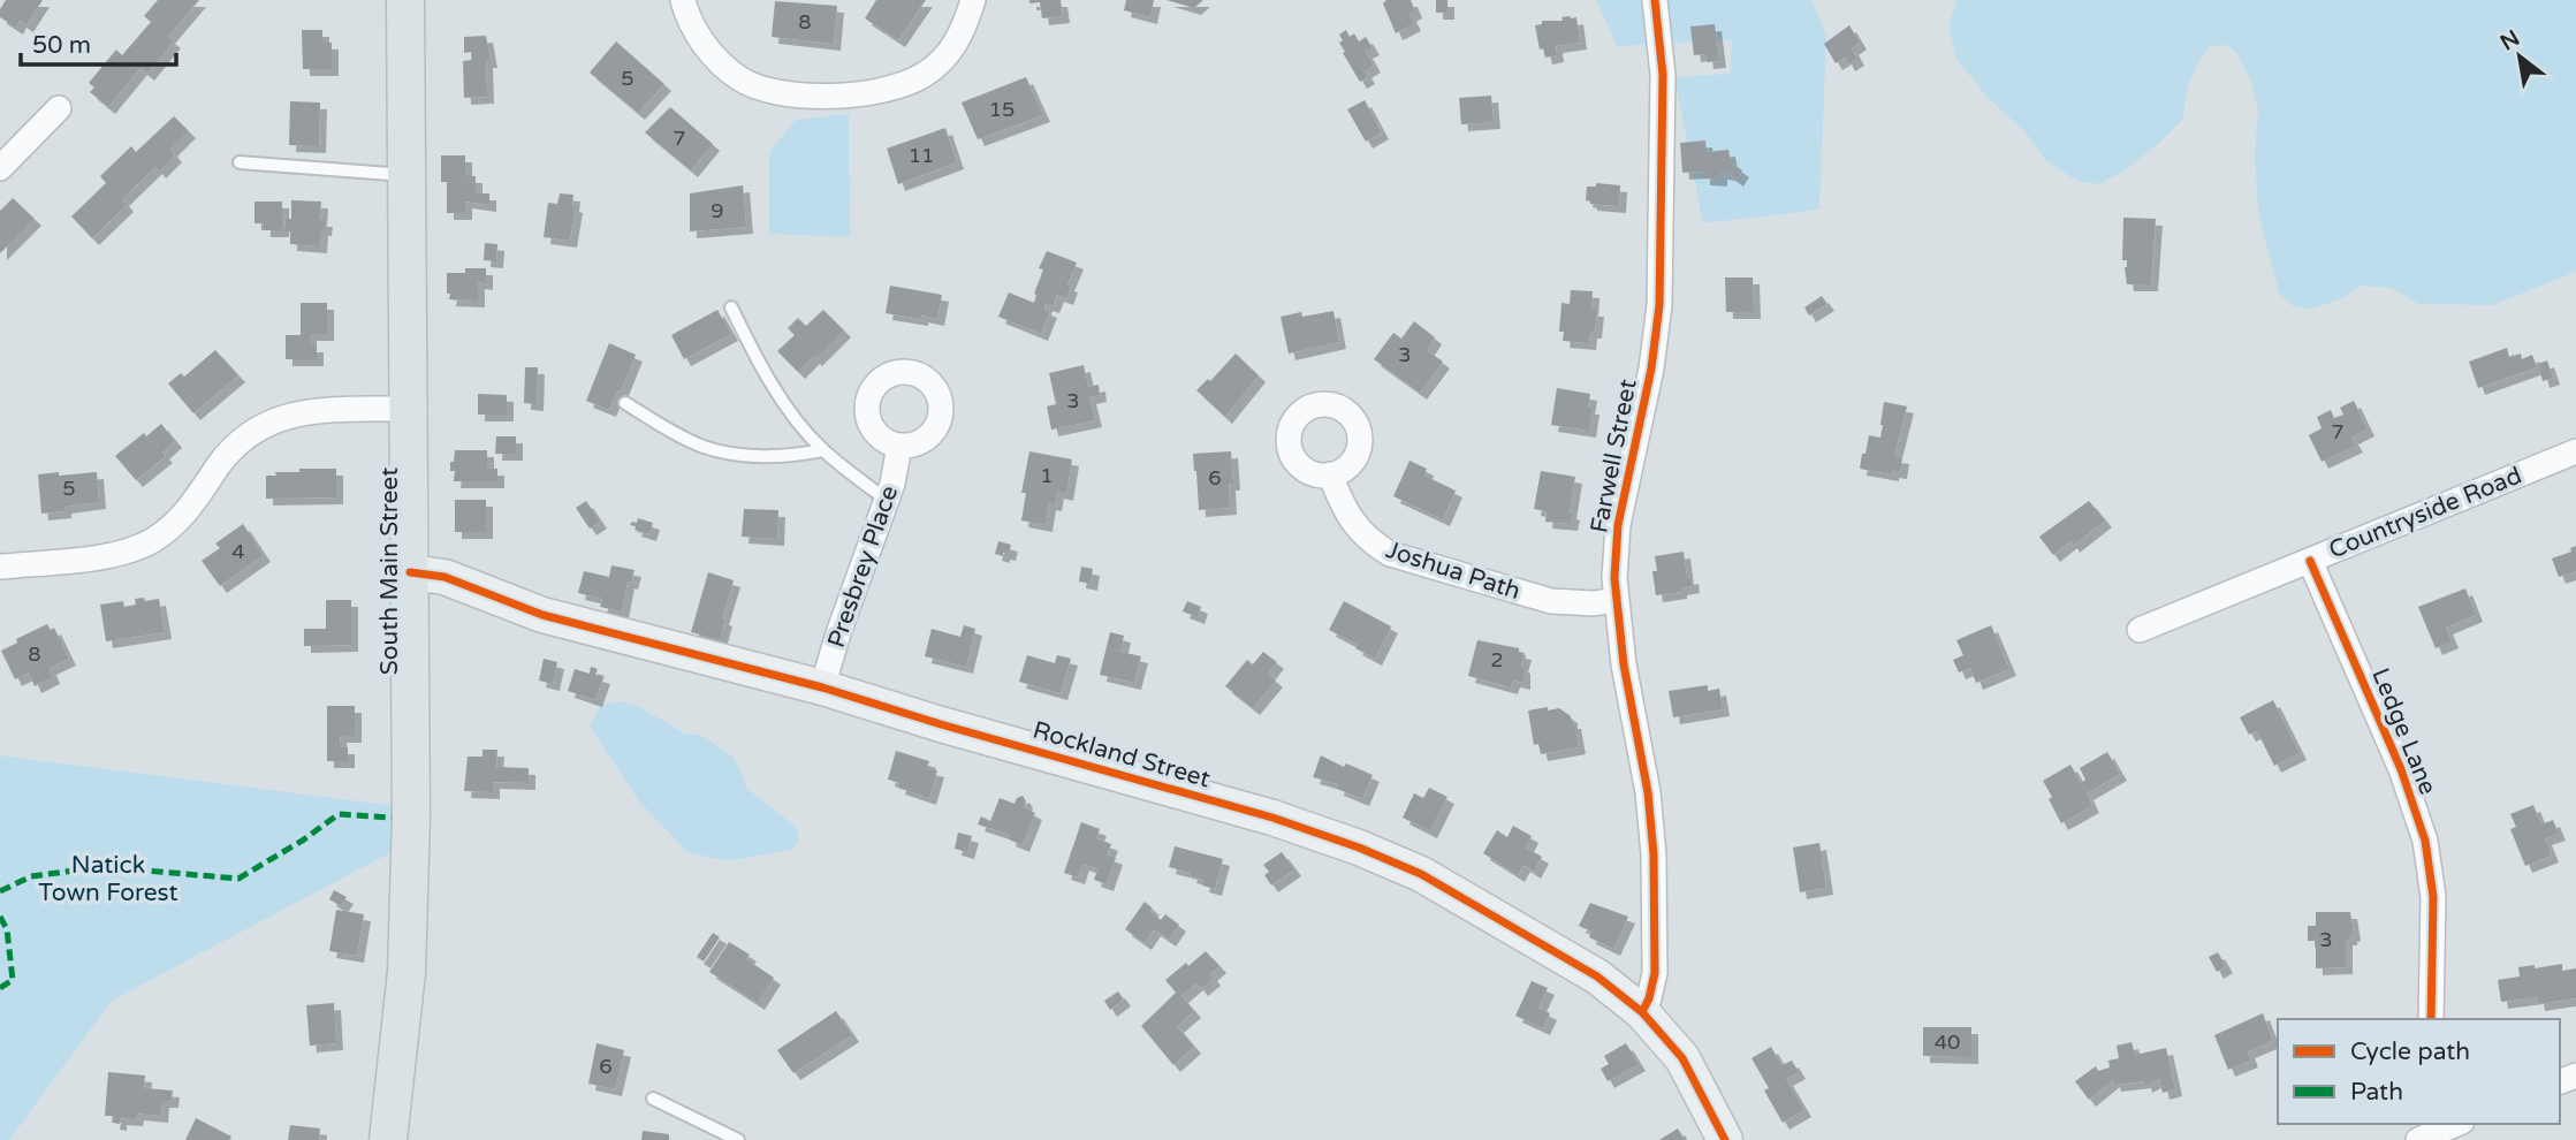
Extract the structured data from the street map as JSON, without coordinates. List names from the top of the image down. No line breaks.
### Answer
{"streets":{"main road":["South Main Street"],"street":["Farwell Street","Countryside Road","Presbrey Place","Joshua Path","Ledge Lane","Rockland Street"]},"crossings":[["Farwell Street","Joshua Path"],["Farwell Street","Rockland Street"],["Countryside Road","Ledge Lane"],["Presbrey Place","Rockland Street"],["South Main Street","Rockland Street"]],"parks":["Natick Town Forest"],"house_numbers":["8","5","15","7","11","9","3","3","7","1","6","5","4","8","2","3","40","6"],"legend":["Cycle path","Path"],"scale_bar":"50 m","north":"top left"}
